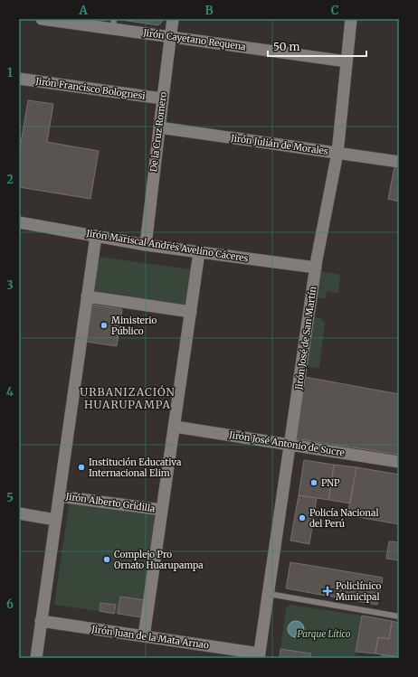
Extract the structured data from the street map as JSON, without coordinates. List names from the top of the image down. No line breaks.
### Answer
{"streets":{"street":["Jirón Cayetano Requena","Jirón Francisco Bolognesi","De la Cruz Romero","Jirón Julián de Morales","Jirón Mariscal Andrés Avelino Cáceres","Jirón José de San Martín","Jirón José Antonio de Sucre","Jirón Alberto Gridilla","Jirón Juan de la Mata Arnao"]},"crossings":[["Jirón Cayetano Requena","De la Cruz Romero"],["Jirón Cayetano Requena","Jirón José de San Martín"],["Jirón Francisco Bolognesi","De la Cruz Romero"],["De la Cruz Romero","Jirón Julián de Morales"],["De la Cruz Romero","Jirón Mariscal Andrés Avelino Cáceres"],["Jirón Julián de Morales","Jirón José de San Martín"],["Jirón Mariscal Andrés Avelino Cáceres","Jirón José de San Martín"],["Jirón José de San Martín","Jirón José Antonio de Sucre"],["Jirón José de San Martín","Jirón Juan de la Mata Arnao"]],"districts":["URBANIZACIÓN HUARUPAMPA"],"parks":["Parque Lítico"],"places":{"other":["Ministerio Público","Institución Educativa Internacional Elim","PNP","Policía Nacional del Perú","Complejo Pro Ornato Huarupampa"],"health":["Policlínico Municipal"]},"scale_bar":"50 m","grid":{"columns":["A","B","C"],"rows":["1","2","3","4","5","6"]}}
